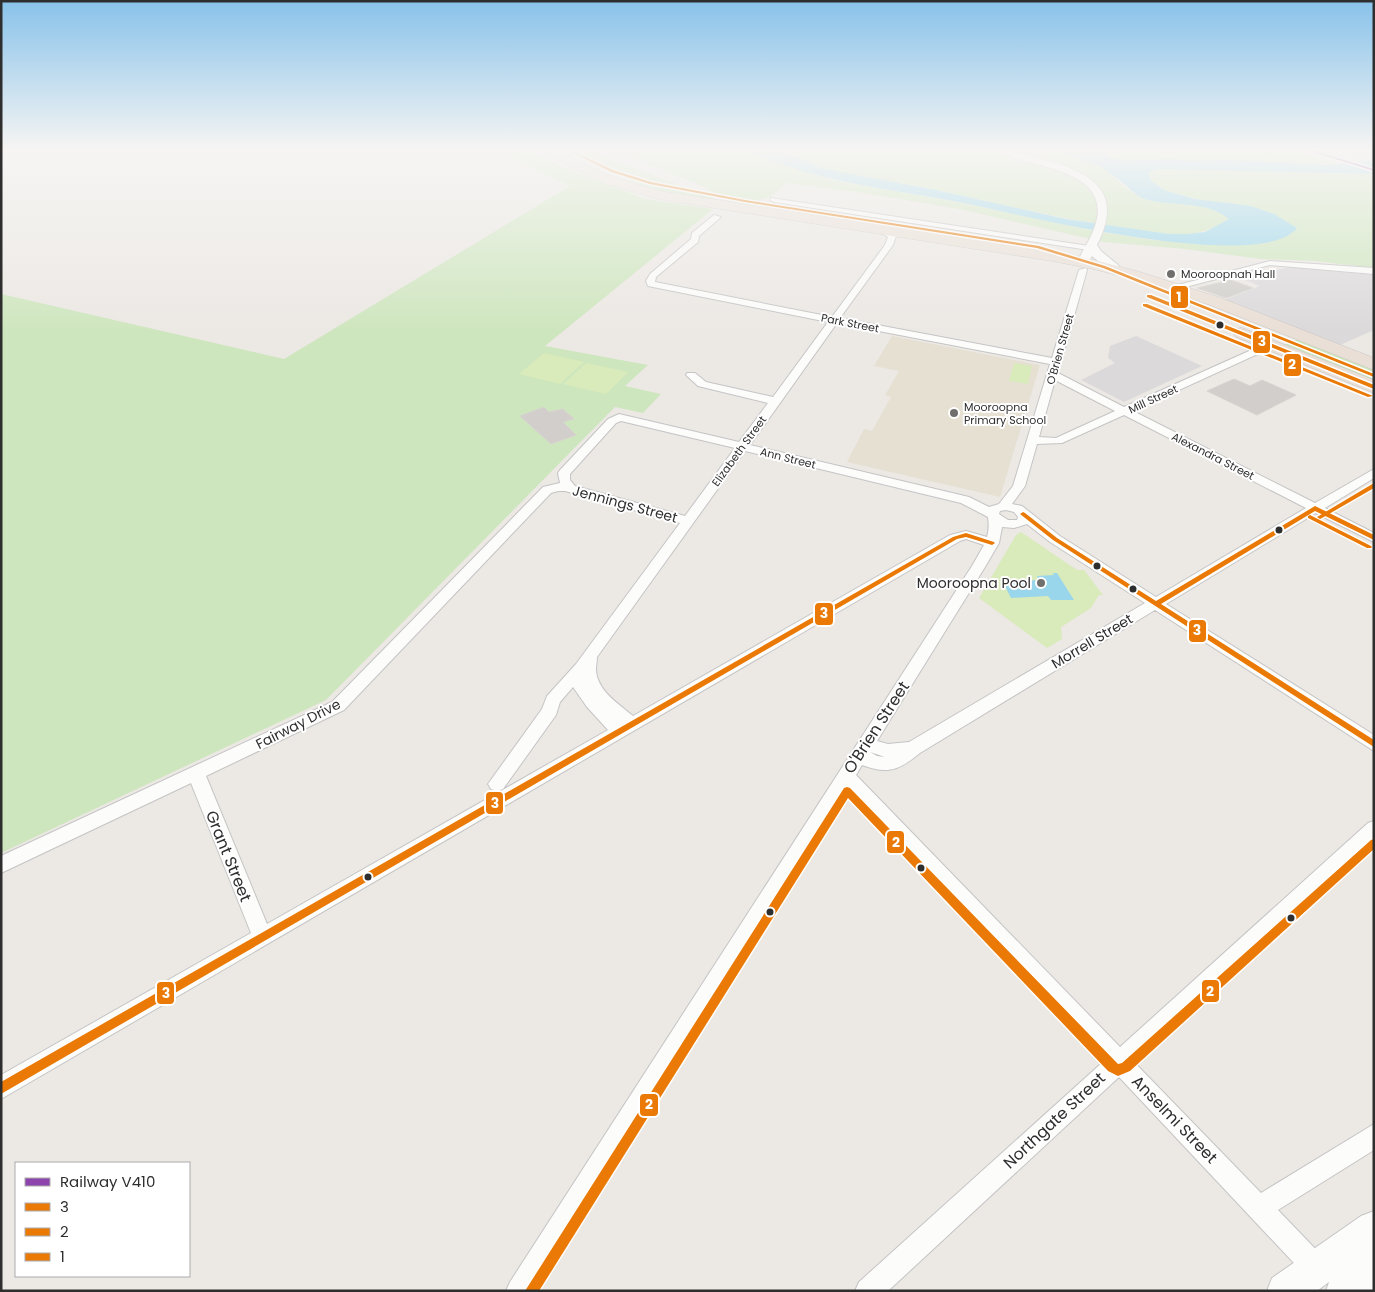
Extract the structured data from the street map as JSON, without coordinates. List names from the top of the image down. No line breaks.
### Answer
{"streets":{"street":["Park Street","O'Brien Street","Mill Street","Elizabeth Street","Alexandra Street","Ann Street","Jennings Street","Morrell Street","Fairway Drive","Grant Street","Anselmi Street","Northgate Street"]},"crossings":[["Park Street","O'Brien Street"],["Park Street","Elizabeth Street"],["O'Brien Street","Mill Street"],["O'Brien Street","Alexandra Street"],["O'Brien Street","Ann Street"],["O'Brien Street","Morrell Street"],["O'Brien Street","Anselmi Street"],["Mill Street","Alexandra Street"],["Elizabeth Street","Ann Street"],["Elizabeth Street","Jennings Street"],["Alexandra Street","Morrell Street"],["Ann Street","Jennings Street"],["Ann Street","Fairway Drive"],["Jennings Street","Fairway Drive"],["Fairway Drive","Grant Street"],["Anselmi Street","Northgate Street"]],"places":["Mooroopnah Hall","Mooroopna Primary School","Mooroopna Pool"],"lines":["transit line 1","transit line 3","transit line 2"],"legend":["Railway V410","3","2","1"]}
